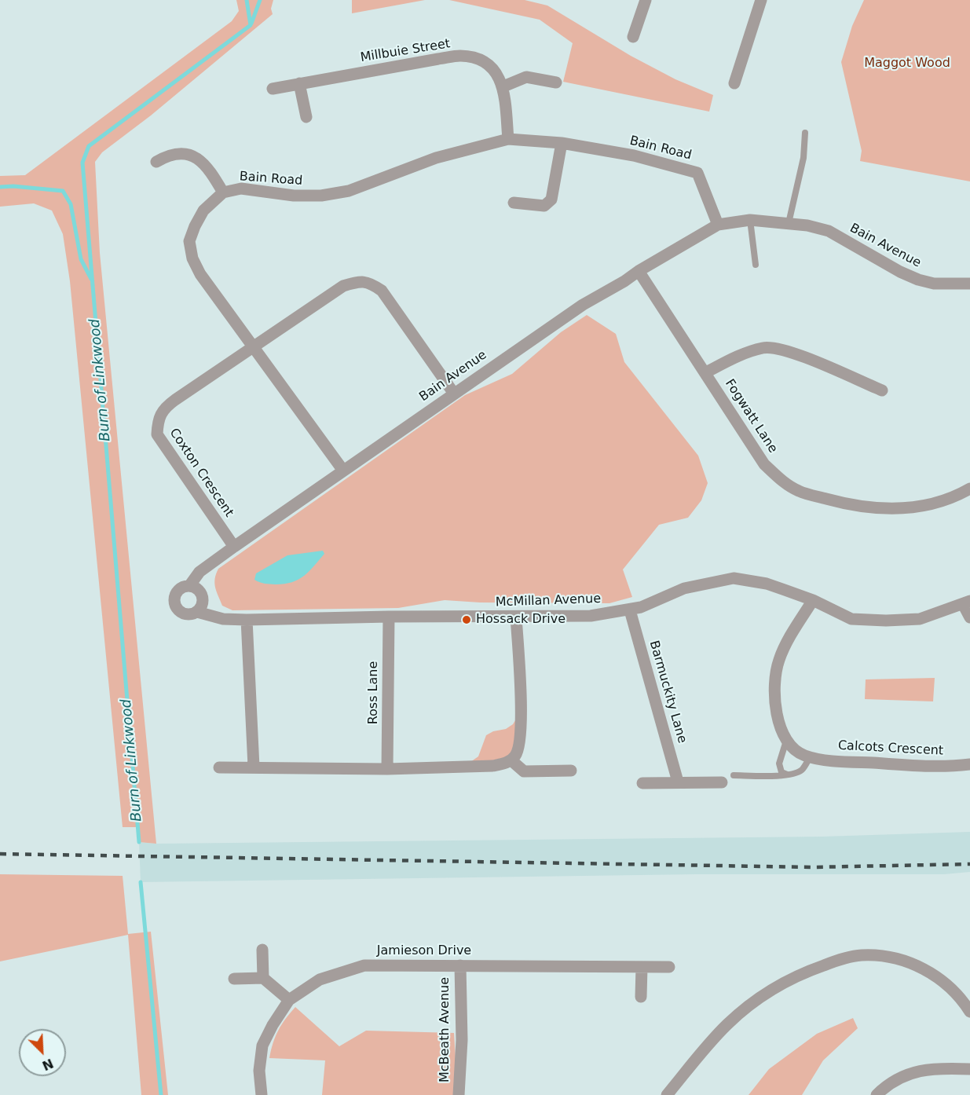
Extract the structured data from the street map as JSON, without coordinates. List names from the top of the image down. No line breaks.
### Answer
{"streets":{"street":["Millbuie Street","Bain Road","Bain Avenue","Fogwatt Lane","Coxton Crescent","McMillan Avenue","Barmuckity Lane","Ross Lane","Calcots Crescent","Jamieson Drive","McBeath Avenue"]},"crossings":[["Millbuie Street","Bain Road"],["Bain Road","Bain Avenue"],["Bain Road","Coxton Crescent"],["Bain Avenue","Fogwatt Lane"],["Bain Avenue","Coxton Crescent"],["Bain Avenue","McMillan Avenue"],["McMillan Avenue","Barmuckity Lane"],["McMillan Avenue","Ross Lane"],["Jamieson Drive","McBeath Avenue"]],"water":["Burn of Linkwood"],"parks":["Maggot Wood"],"places":["Hossack Drive"],"north":"bottom right"}
